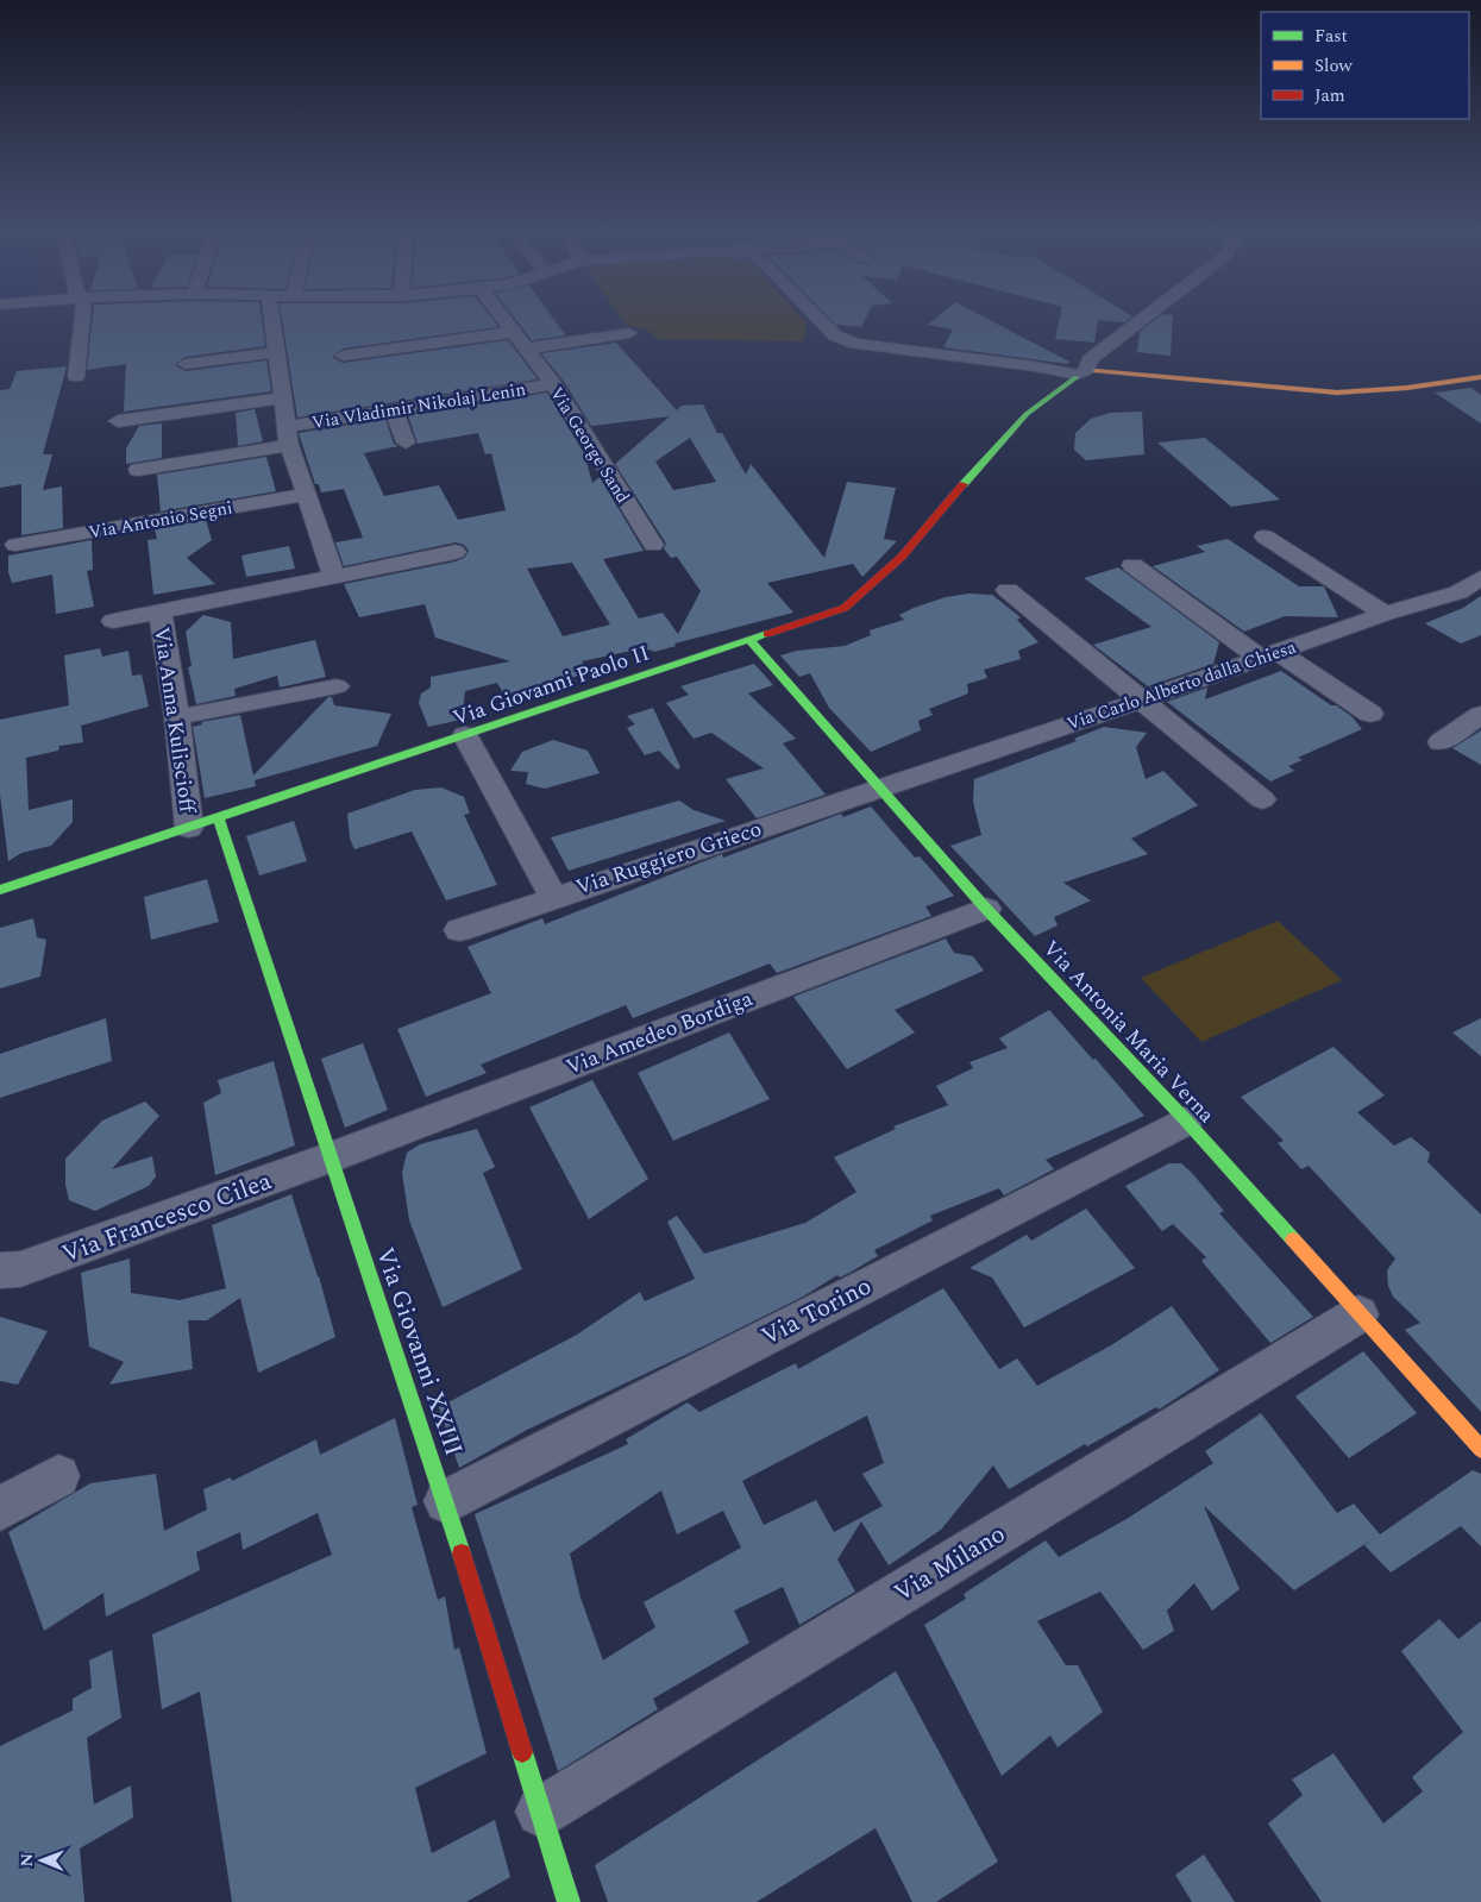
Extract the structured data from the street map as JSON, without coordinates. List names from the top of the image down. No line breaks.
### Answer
{"streets":{"street":["Via Vladimir Nikolaj Lenin","Via George Sand","Via Antonio Segni","Via Giovanni Paolo II","Via Carlo Alberto dalla Chiesa","Via Anna Kuliscioff","Via Ruggiero Grieco","Via Antonia Maria Verna","Via Amedeo Bordiga","Via Francesco Cilea","Via Torino","Via Giovanni XXIII","Via Milano"]},"crossings":[["Via Vladimir Nikolaj Lenin","Via George Sand"],["Via Giovanni Paolo II","Via Anna Kuliscioff"],["Via Giovanni Paolo II","Via Antonia Maria Verna"],["Via Giovanni Paolo II","Via Giovanni XXIII"],["Via Carlo Alberto dalla Chiesa","Via Ruggiero Grieco"],["Via Carlo Alberto dalla Chiesa","Via Antonia Maria Verna"],["Via Ruggiero Grieco","Via Antonia Maria Verna"],["Via Antonia Maria Verna","Via Amedeo Bordiga"],["Via Antonia Maria Verna","Via Torino"],["Via Antonia Maria Verna","Via Milano"],["Via Amedeo Bordiga","Via Francesco Cilea"],["Via Amedeo Bordiga","Via Giovanni XXIII"],["Via Francesco Cilea","Via Giovanni XXIII"],["Via Torino","Via Giovanni XXIII"],["Via Giovanni XXIII","Via Milano"]],"legend":["Fast","Slow","Jam"],"north":"left"}
